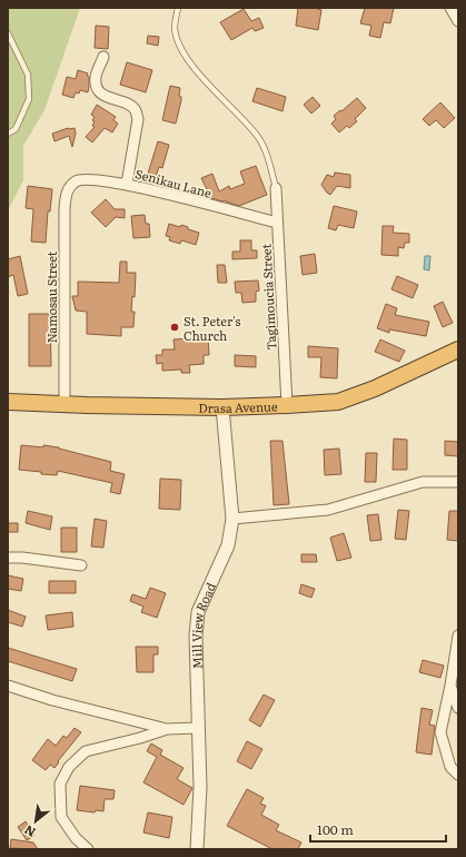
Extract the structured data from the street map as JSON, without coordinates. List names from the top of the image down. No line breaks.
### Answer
{"streets":{"highway":["Drasa Avenue"],"street":["Senikau Lane","Namosau Street","Tagimoucia Street","Mill View Road"]},"crossings":[["Senikau Lane","Namosau Street"],["Senikau Lane","Tagimoucia Street"],["Namosau Street","Drasa Avenue"],["Tagimoucia Street","Drasa Avenue"],["Drasa Avenue","Mill View Road"]],"places":["St. Peter's Church"],"scale_bar":"100 m","north":"bottom left"}
